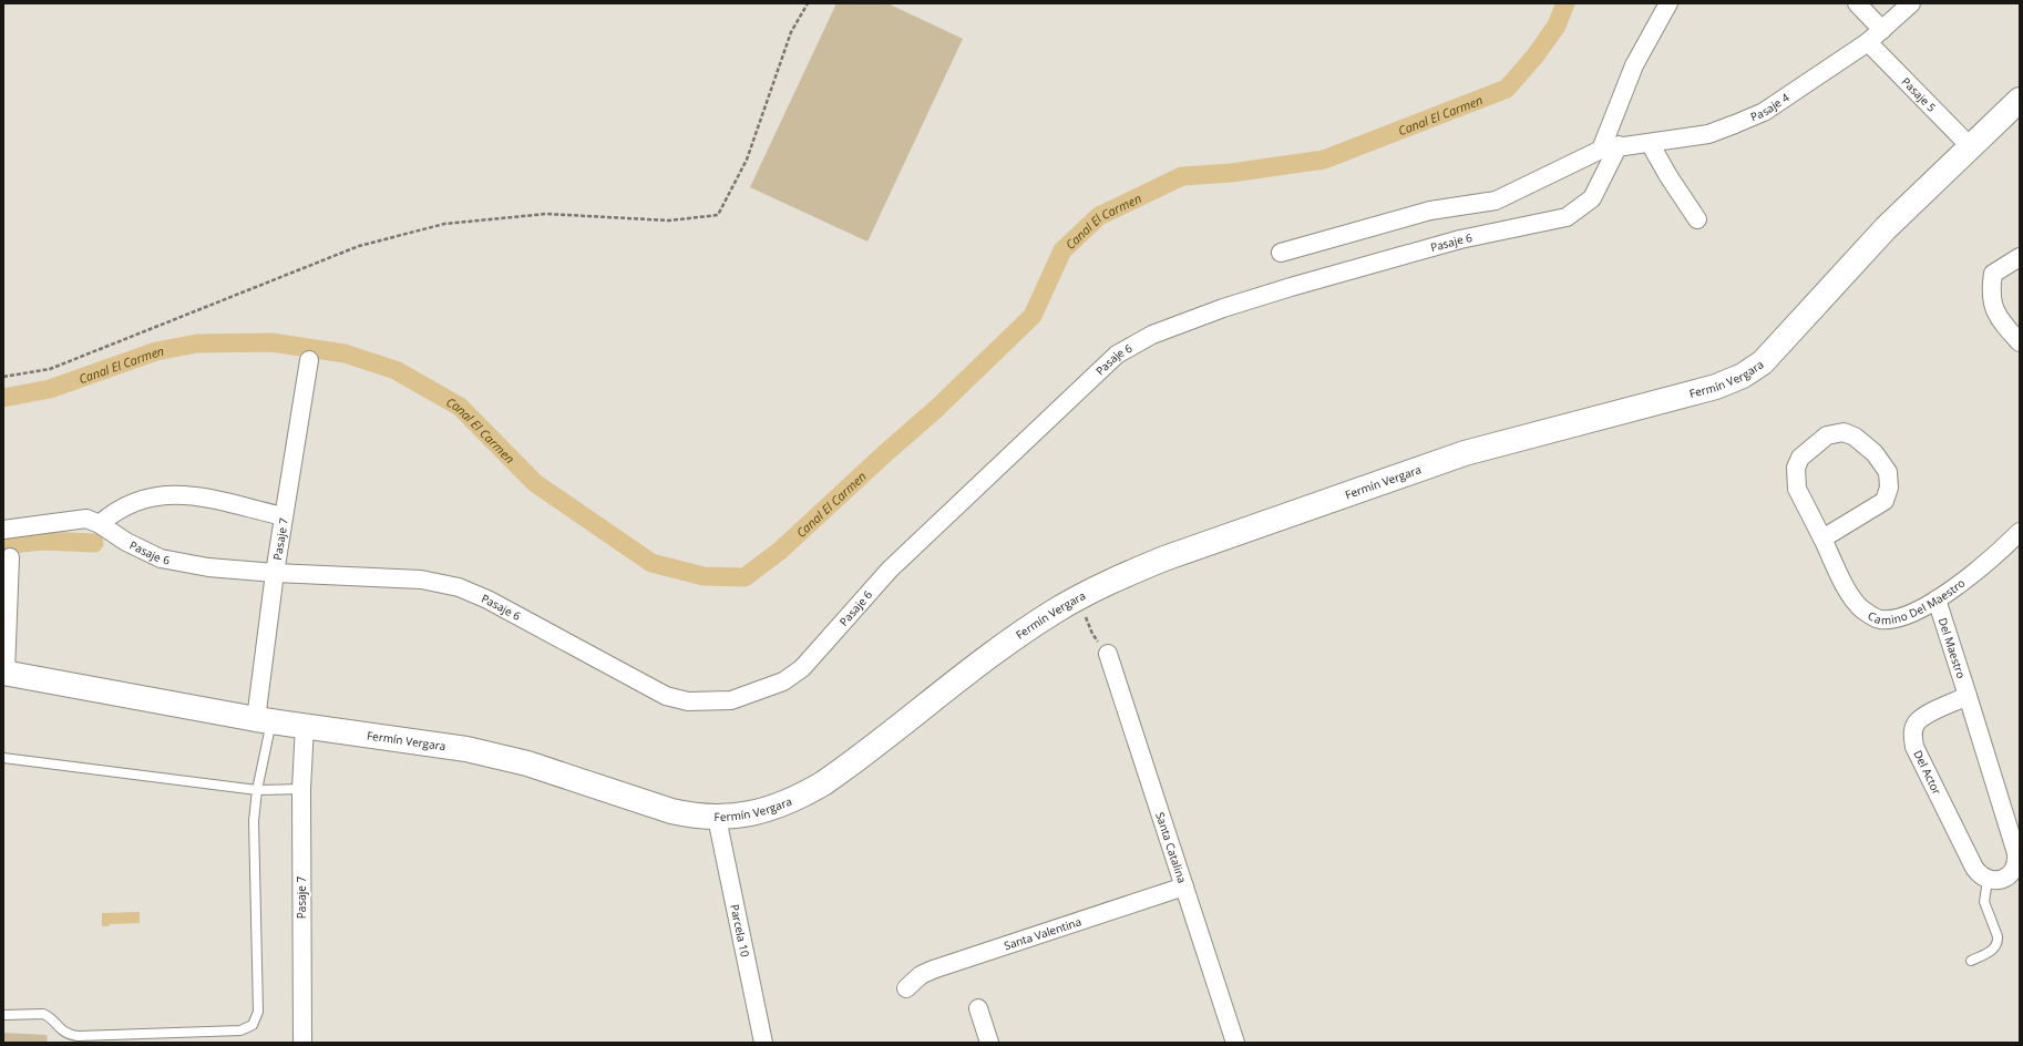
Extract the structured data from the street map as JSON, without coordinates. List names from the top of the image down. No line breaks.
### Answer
{"streets":{"street":["Pasaje 5","Pasaje 4","Pasaje 6","Fermín Vergara","Pasaje 7","Camino Del Maestro","Del Maestro","Del Actor","Santa Catalina","Parcela 10","Santa Valentina"]},"crossings":[["Pasaje 5","Pasaje 4"],["Pasaje 5","Fermín Vergara"],["Pasaje 4","Pasaje 6"],["Pasaje 6","Pasaje 7"],["Fermín Vergara","Pasaje 7"],["Fermín Vergara","Parcela 10"],["Camino Del Maestro","Del Maestro"],["Del Maestro","Del Actor"],["Santa Catalina","Santa Valentina"]],"water":["Canal El Carmen"]}
